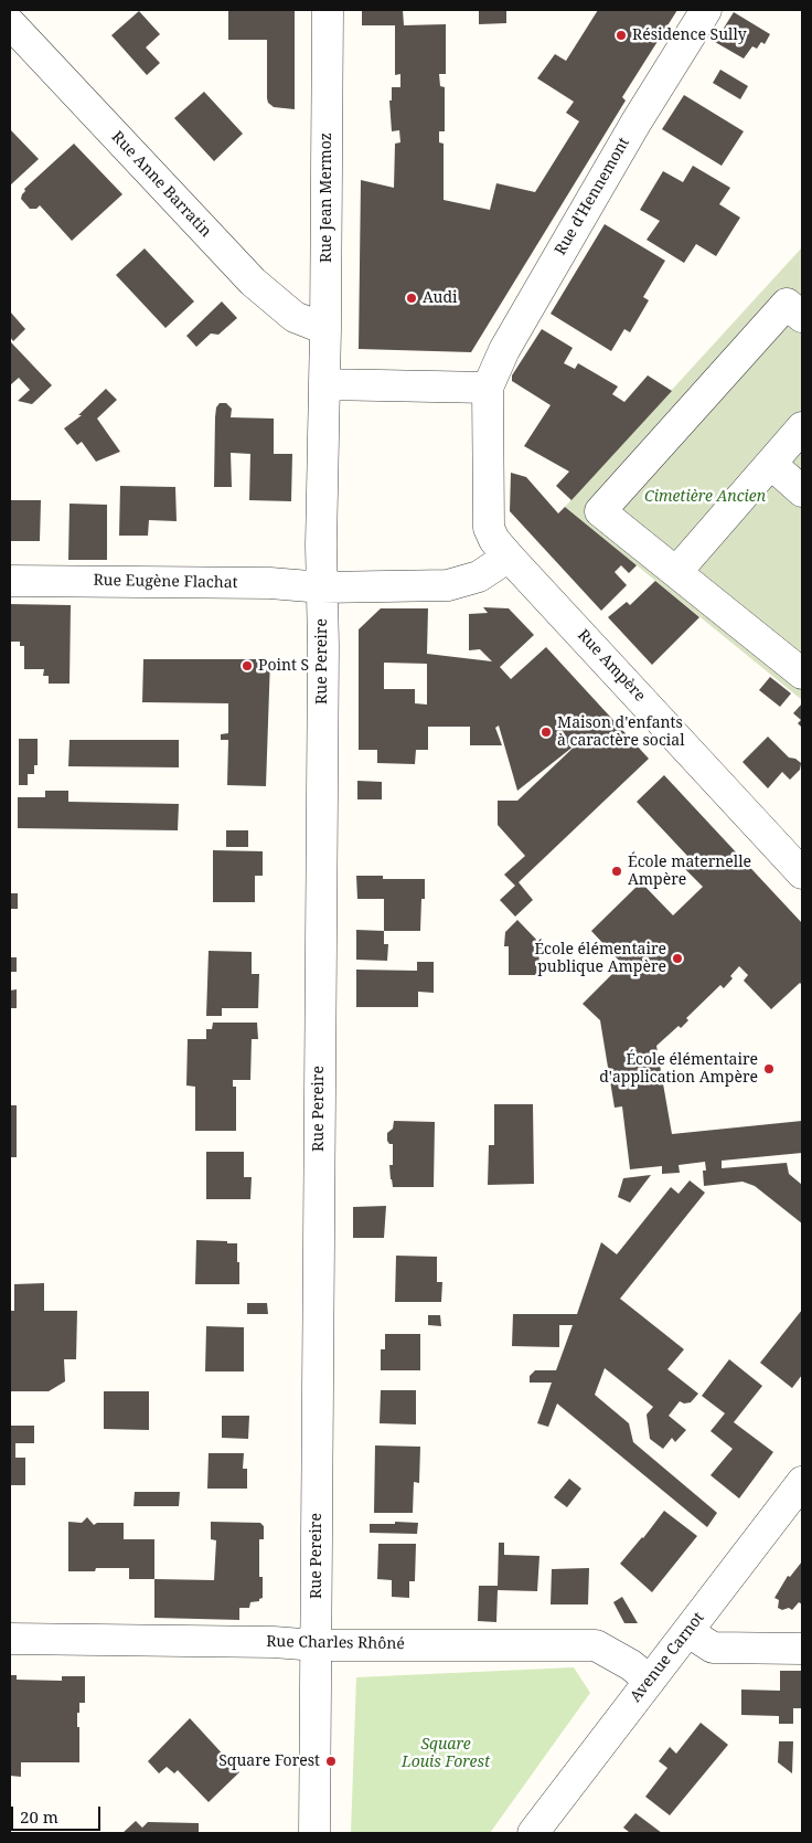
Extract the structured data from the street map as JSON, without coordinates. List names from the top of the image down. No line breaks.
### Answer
{"streets":{"street":["Rue Anne Barratin","Rue d'Hennemont","Rue Jean Mermoz","Rue Eugène Flachat","Rue Pereire","Rue Ampère","Rue Charles Rhôné","Avenue Carnot"]},"crossings":[["Rue Anne Barratin","Rue Jean Mermoz"],["Rue d'Hennemont","Rue Ampère"],["Rue Jean Mermoz","Rue Pereire"],["Rue Eugène Flachat","Rue Pereire"],["Rue Eugène Flachat","Rue Ampère"],["Rue Pereire","Rue Charles Rhôné"],["Rue Charles Rhôné","Avenue Carnot"]],"parks":["Cimetière Ancien","Square Louis Forest"],"places":["Résidence Sully","Audi","Point S","Maison d'enfants à caractère social","École maternelle Ampère","École élémentaire publique Ampère","École élémentaire d'application Ampère","Square Forest"],"scale_bar":"20 m"}
